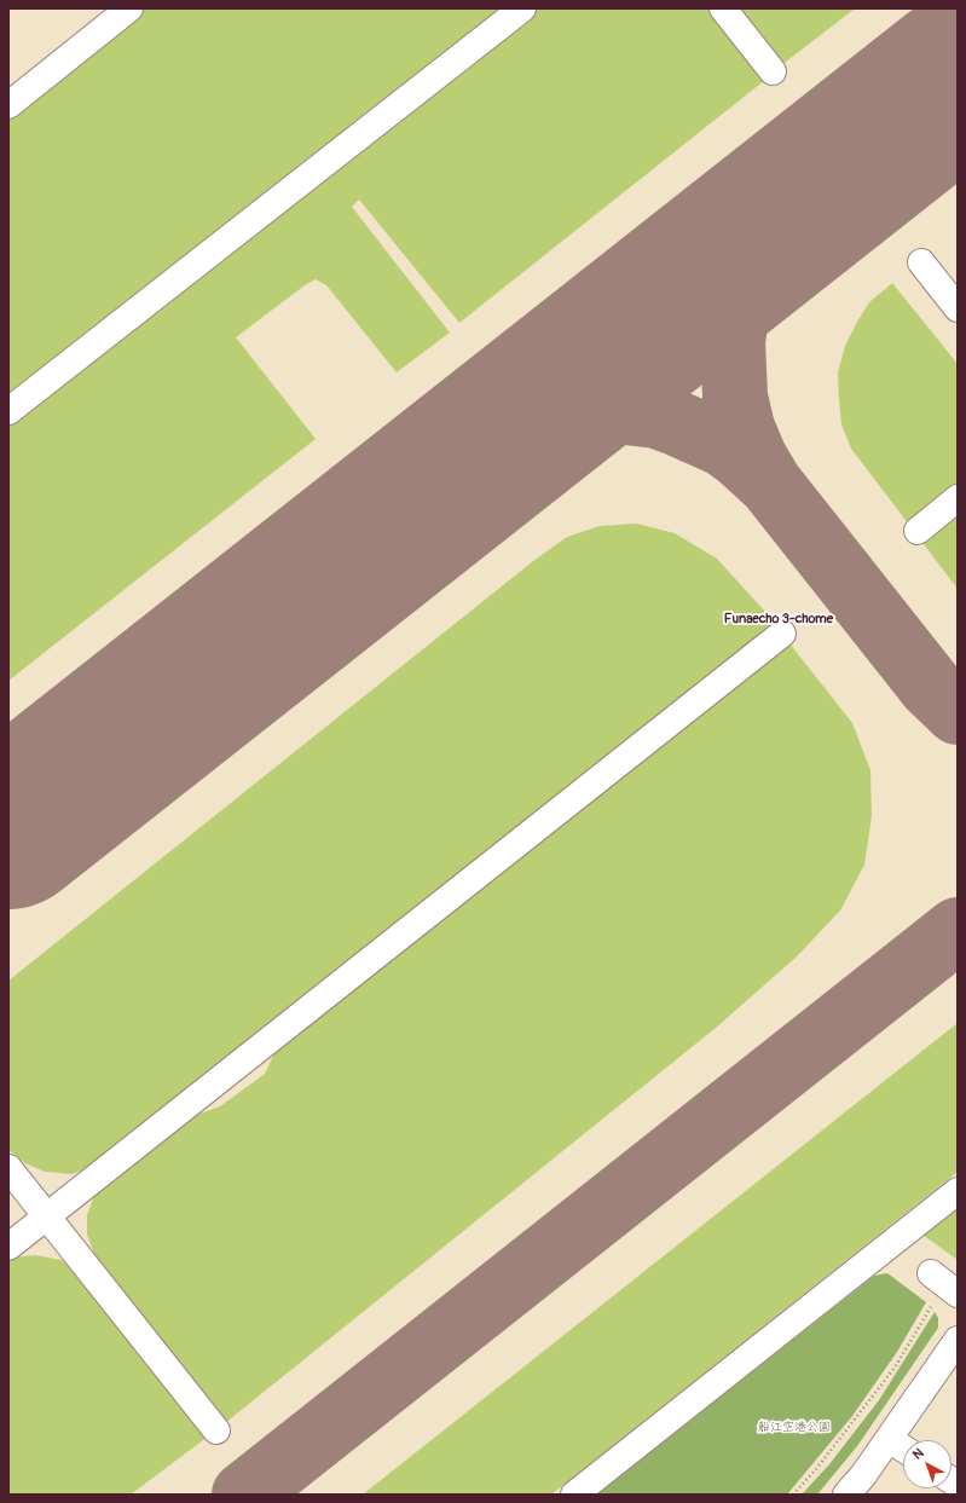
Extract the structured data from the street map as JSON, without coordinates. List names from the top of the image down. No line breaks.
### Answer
{"districts":["Funaecho 3-chome"],"parks":["船江空港公園"],"north":"top left"}
